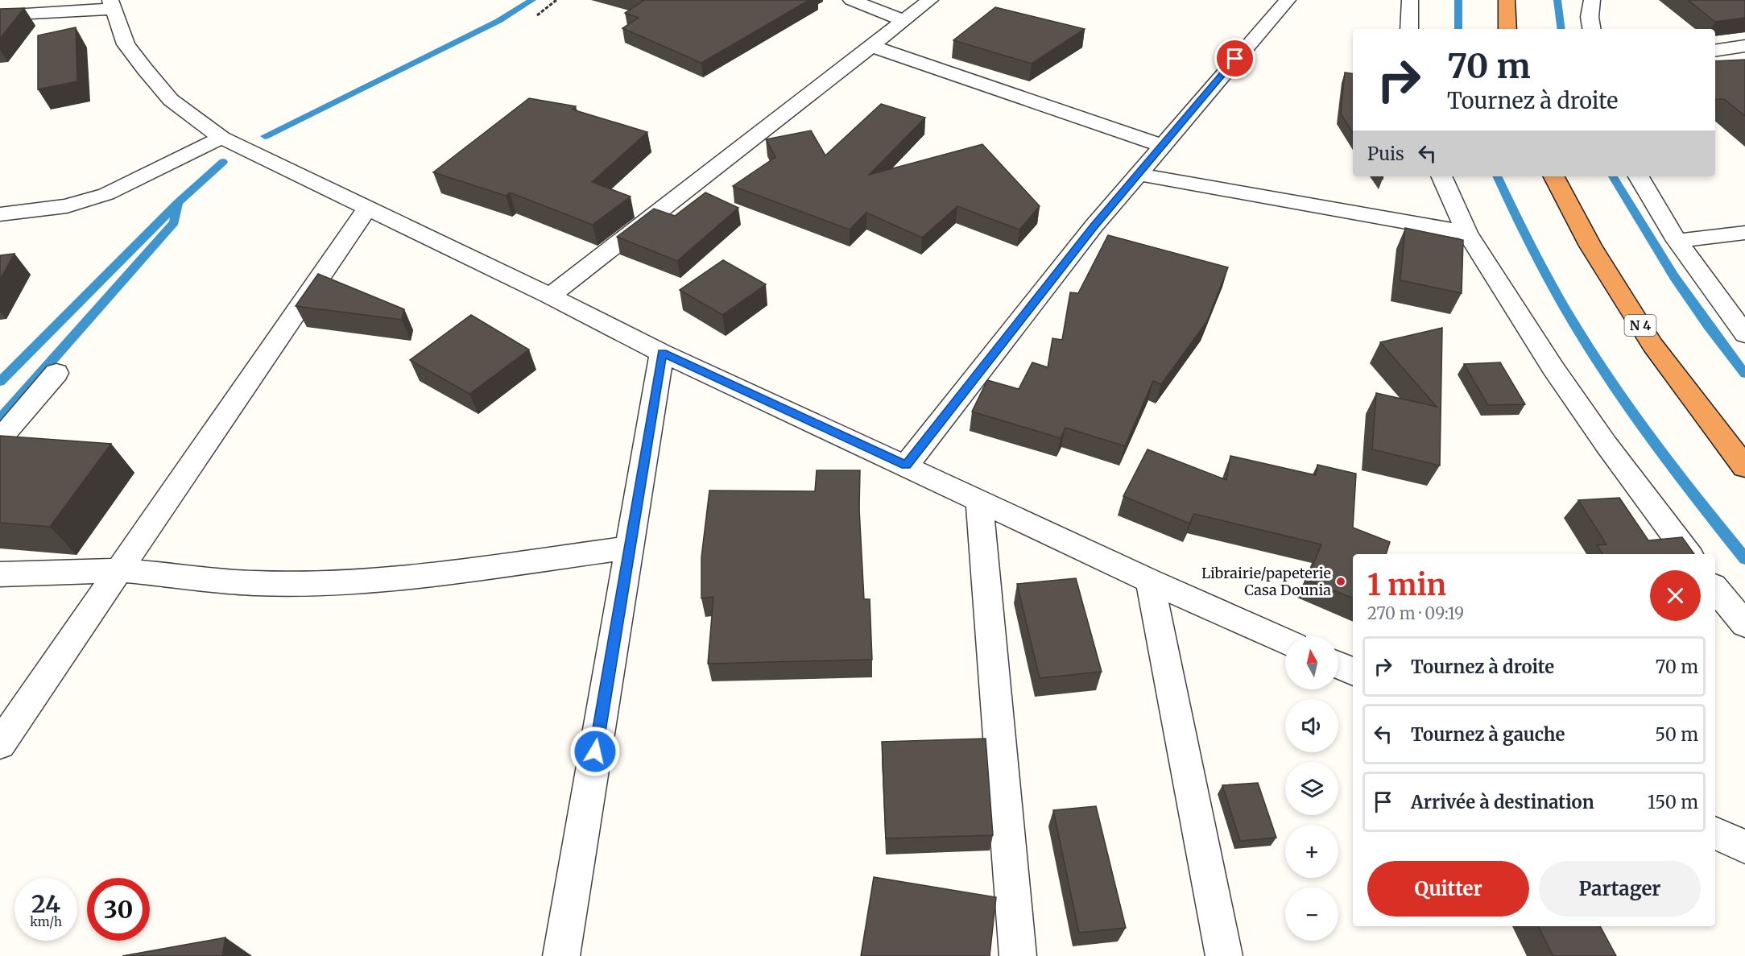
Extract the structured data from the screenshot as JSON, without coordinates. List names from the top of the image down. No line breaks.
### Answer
{"streets":{"highway":["N 4"]},"places":["Librairie/papeterie Casa Dounia"],"north":"top","page":{"turn":["70 m","Tournez à droite"],"then":"Puis","heading":["1 min","270 m · 09:19"],"map_buttons":["+","−"],"list":[{"name":"Tournez à droite","value":"70 m"},{"name":"Tournez à gauche","value":"50 m"},{"name":"Arrivée à destination","value":"150 m"}],"buttons":["Quitter","Partager"],"speed":"24 km/h","limit":"30"}}
